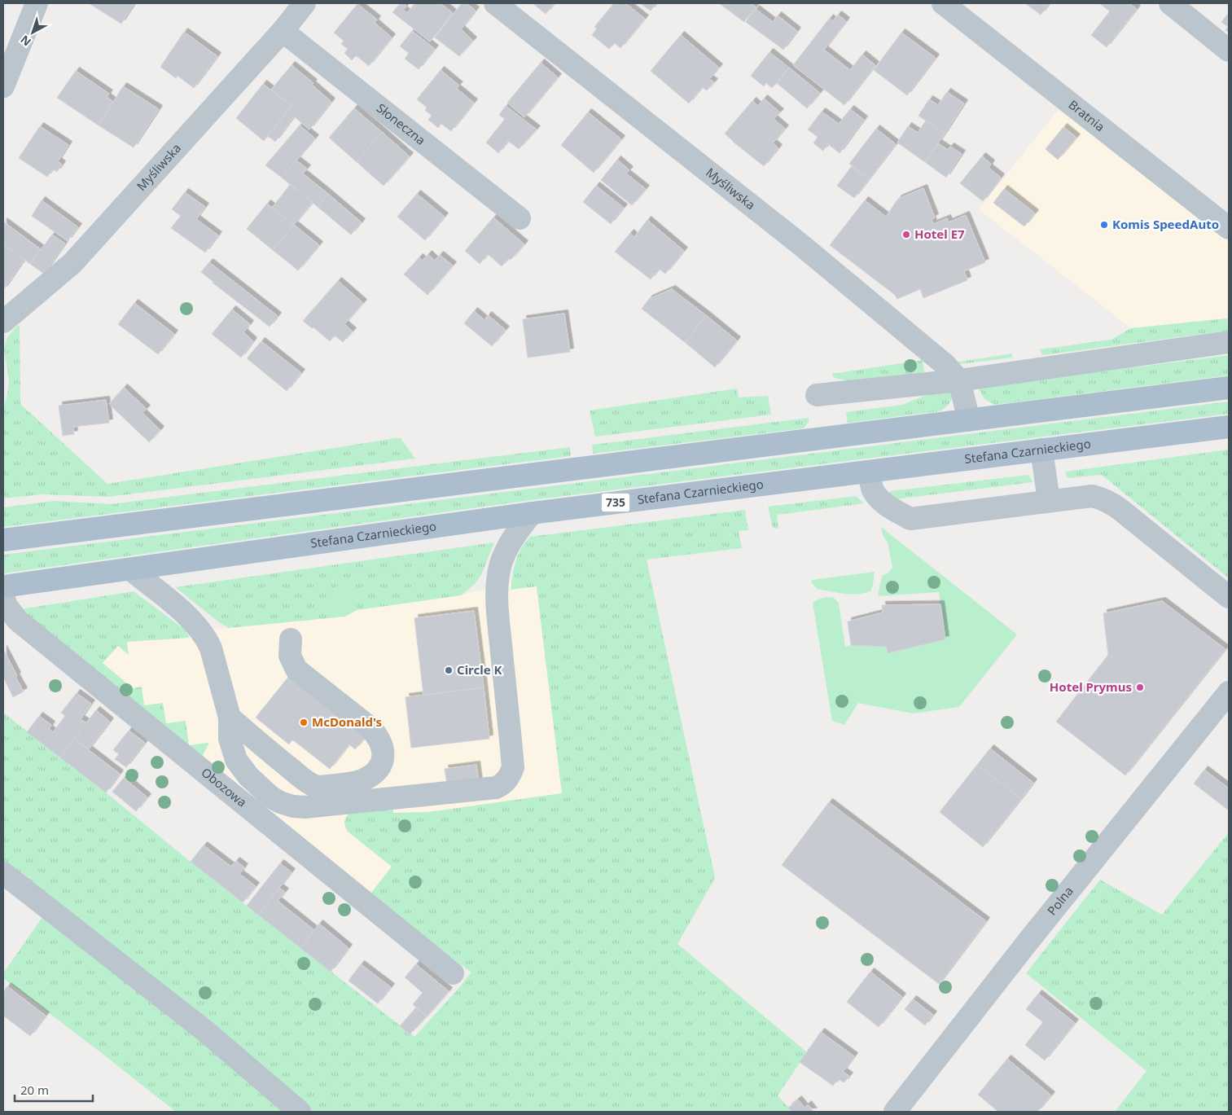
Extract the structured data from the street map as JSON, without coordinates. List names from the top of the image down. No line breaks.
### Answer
{"streets":{"main road":["Stefana Czarnieckiego","735"],"street":["Bratnia","Słoneczna","Myśliwska","Obozowa","Polna"]},"crossings":[["Słoneczna","Myśliwska"]],"places":["Komis SpeedAuto","Hotel E7","Circle K","Hotel Prymus","McDonald's"],"scale_bar":"20 m","north":"bottom left"}
